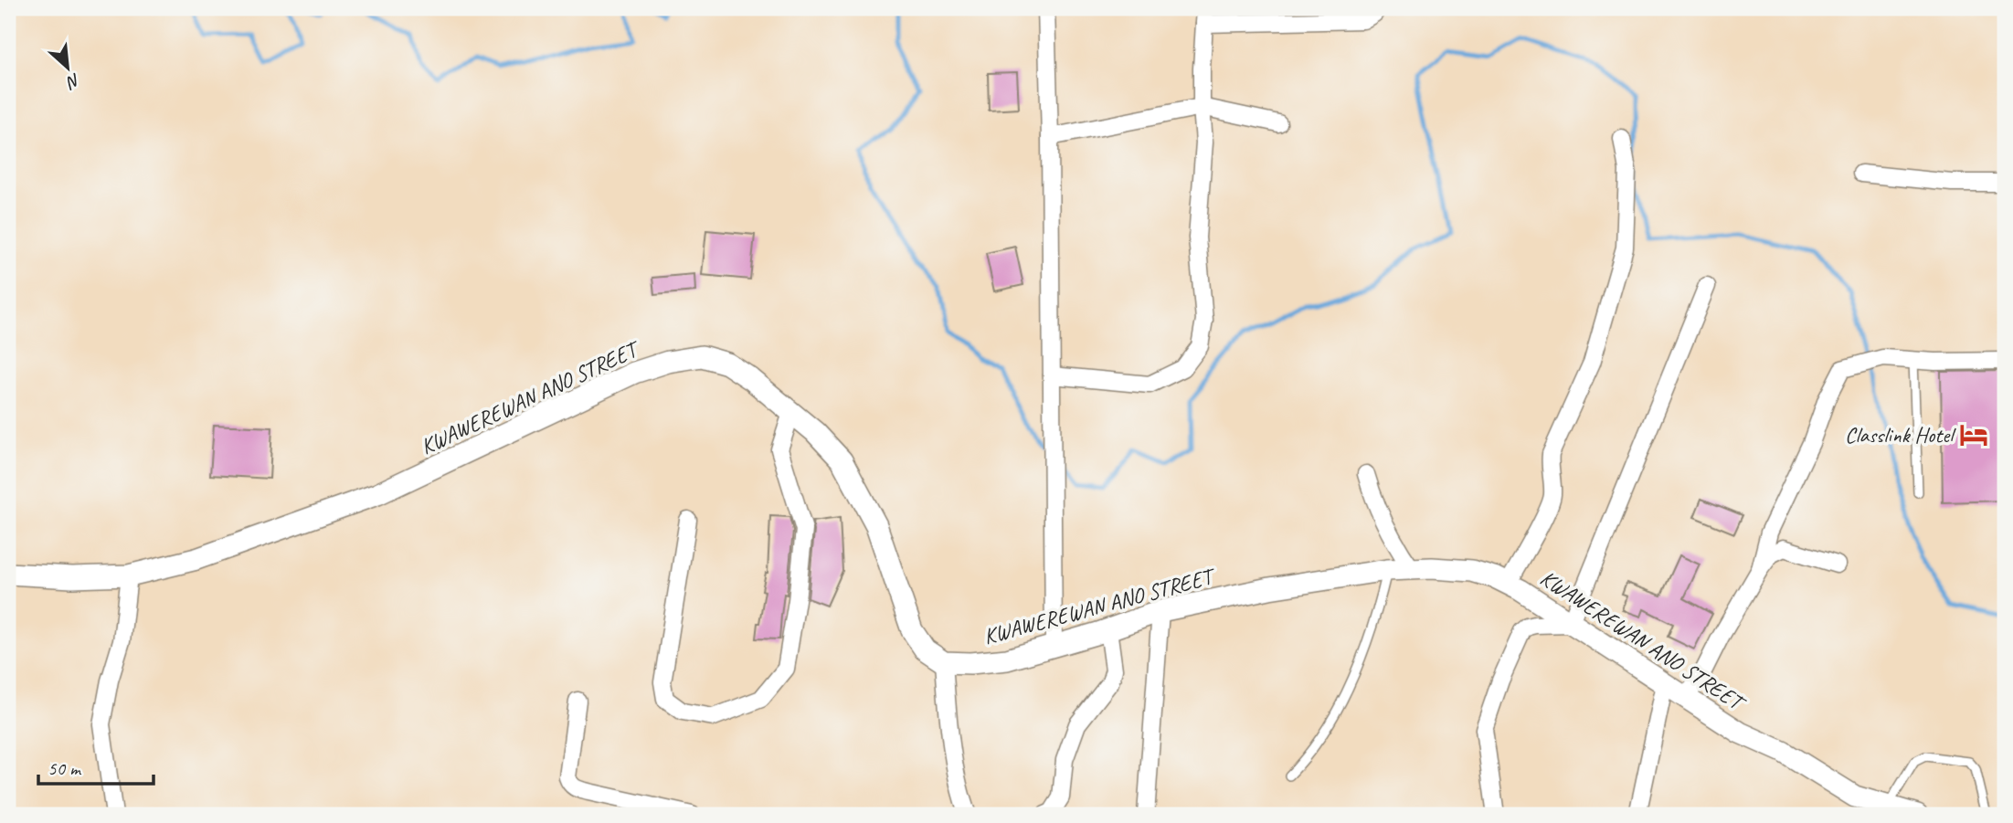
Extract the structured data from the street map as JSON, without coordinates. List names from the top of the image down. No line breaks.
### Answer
{"streets":{"street":["KWAWEREWAN ANO STREET"]},"places":{"hotel":["Classlink Hotel"]},"scale_bar":"50 m","north":"bottom right"}
